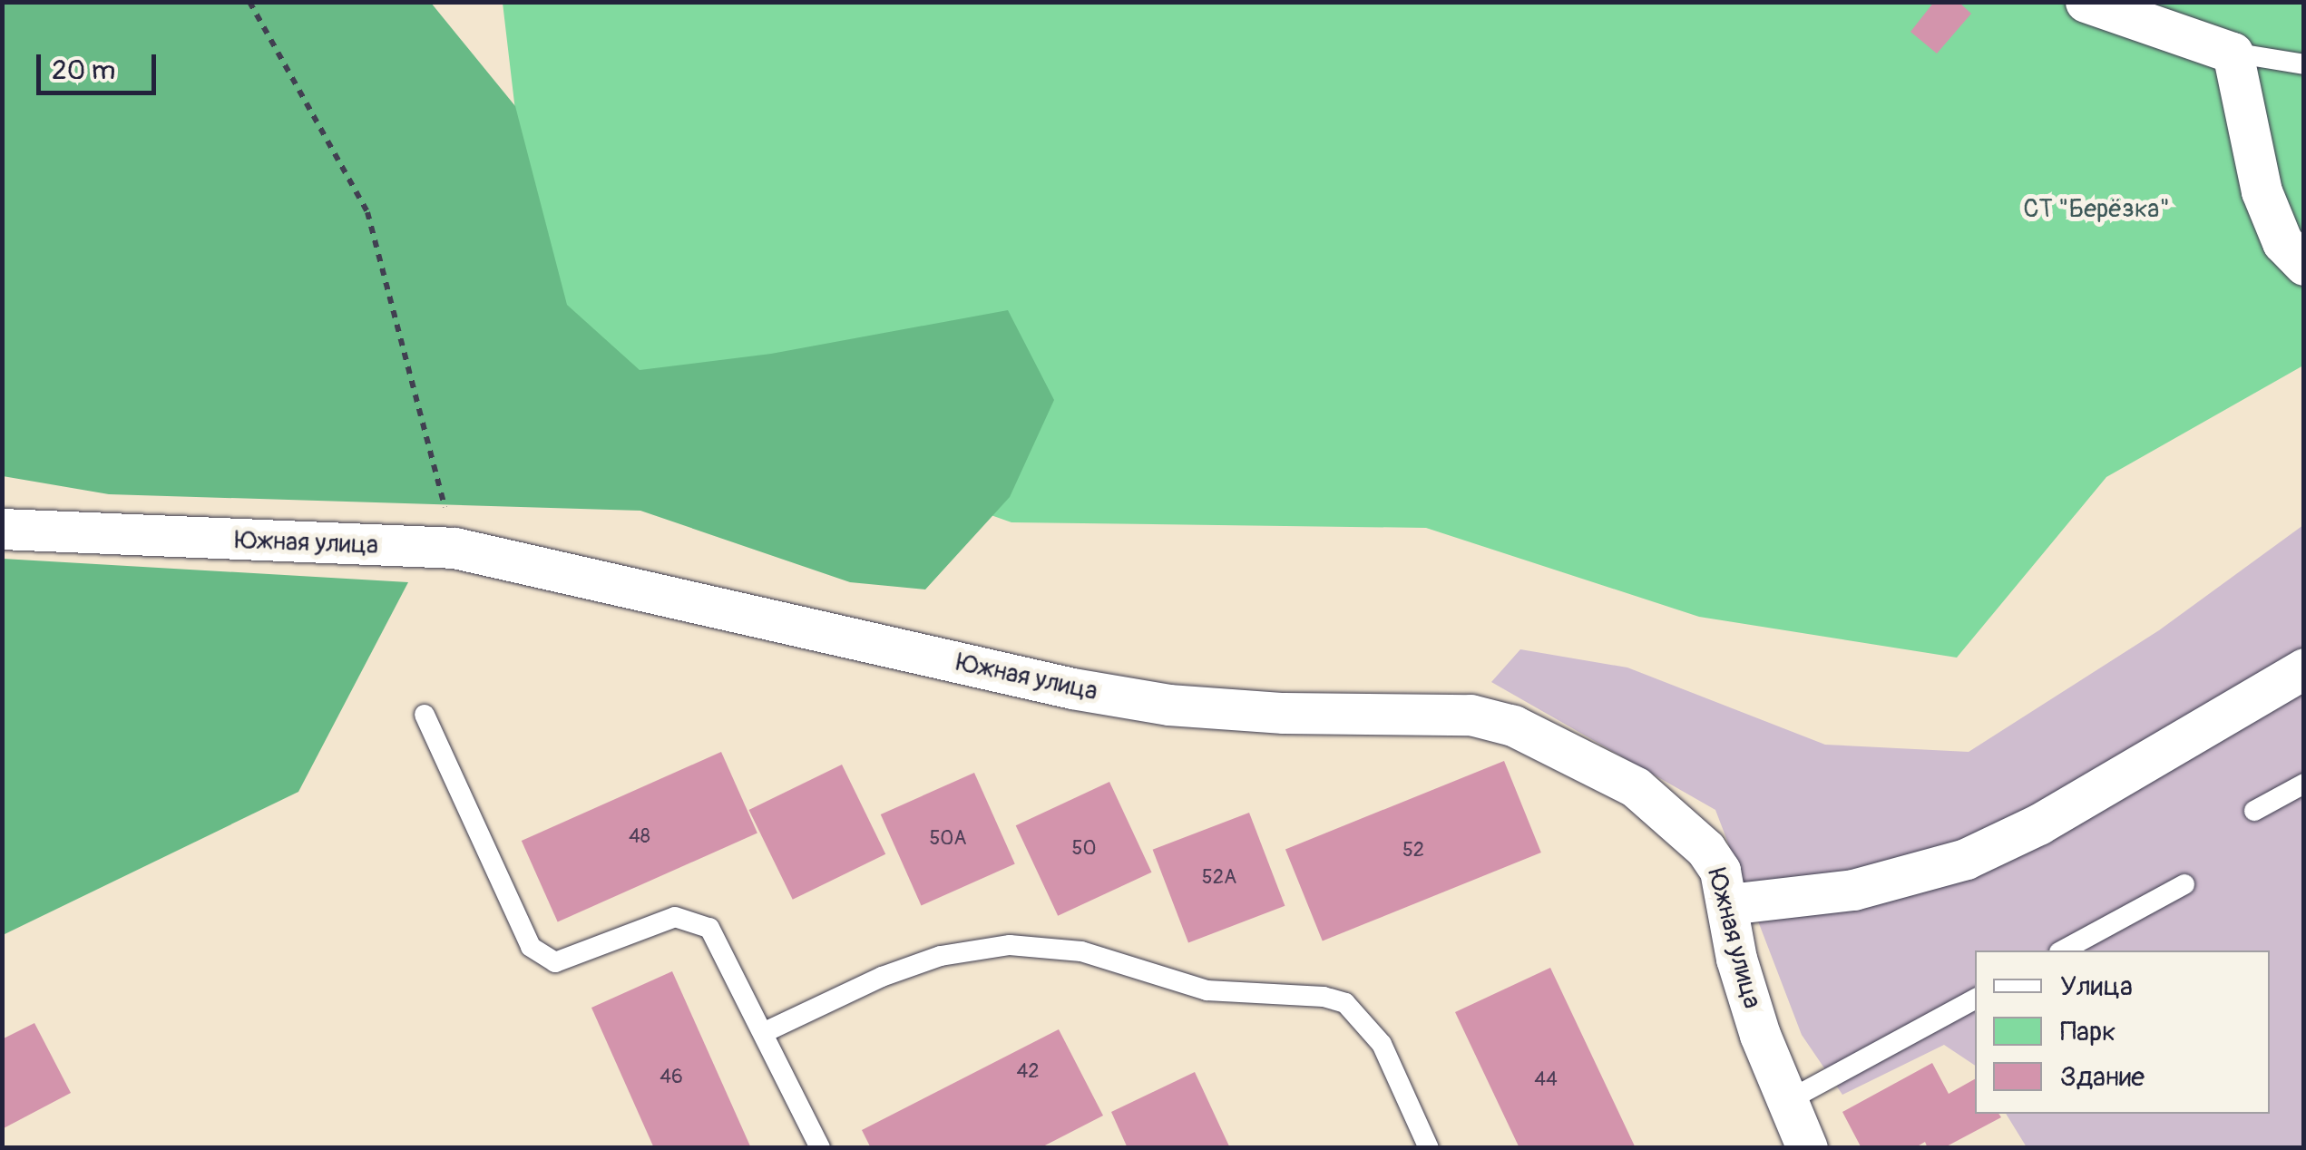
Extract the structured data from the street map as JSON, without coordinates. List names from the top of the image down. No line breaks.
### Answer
{"streets":{"street":["Южная улица"]},"parks":["СТ \"Берёзка\""],"house_numbers":["48","50А","50","52","52А","42","46","44"],"legend":["Улица","Парк","Здание"],"scale_bar":"20 m"}
